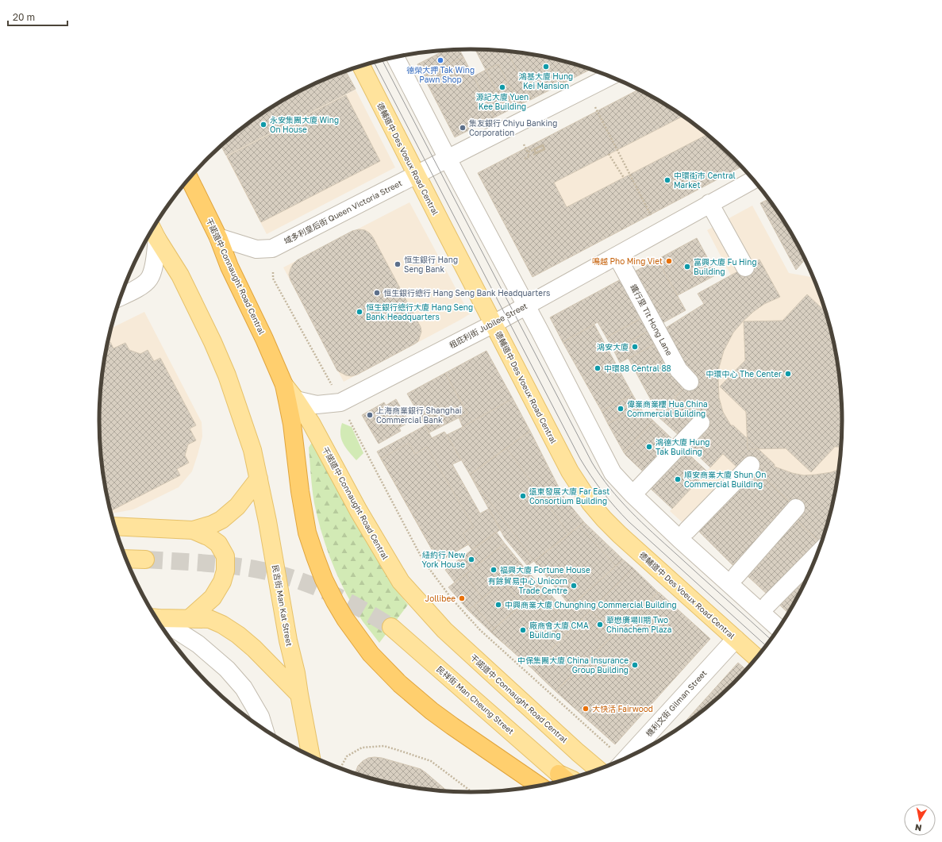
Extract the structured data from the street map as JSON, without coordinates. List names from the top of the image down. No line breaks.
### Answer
{"streets":{"highway":["干諾道中 Connaught Road Central"],"main road":["德輔道中 Des Voeux Road Central","民吉街 Man Kat Street","民祥街 Man Cheung Street"],"street":["域多利皇后街 Queen Victoria Street","鐵行里 Tit Hong Lane","租庇利街 Jubilee Street","機利文街 Gilman Street"]},"crossings":[["德輔道中 Des Voeux Road Central","域多利皇后街 Queen Victoria Street"],["德輔道中 Des Voeux Road Central","租庇利街 Jubilee Street"],["德輔道中 Des Voeux Road Central","機利文街 Gilman Street"],["域多利皇后街 Queen Victoria Street","干諾道中 Connaught Road Central"],["干諾道中 Connaught Road Central","租庇利街 Jubilee Street"],["鐵行里 Tit Hong Lane","租庇利街 Jubilee Street"]],"places":["德榮大押 Tak Wing Pawn Shop","鴻基大廈 Hung Kei Mansion","源記大廈 Yuen Kee Building","永安集團大廈 Wing On House","集友銀行 Chiyu Banking Corporation","中環街市 Central Market","鳴越 Pho Ming Viet","恒生銀行 Hang Seng Bank","富興大廈 Fu Hing Building","恒生銀行總行 Hang Seng Bank Headquarters","恒生銀行總行大廈 Hang Seng Bank Headquarters","鴻安大廈","中環88 Central 88","中環中心 The Center","偉業商業樓 Hua China Commercial Building","上海商業銀行 Shanghai Commercial Bank","鴻德大廈 Hung Tak Building","順安商業大廈 Shun On Commercial Building","遠東發展大廈 Far East Consortium Building","紐約行 New York House","福興大廈 Fortune House","有餘貿易中心 Unicorn Trade Centre","Jollibee","中興商業大廈 Chunghing Commercial Building","華懋廣場II期 Two Chinachem Plaza","廠商會大廈 CMA Building","中保集團大廈 China Insurance Group Building","大快活 Fairwood"],"scale_bar":"20 m","north":"bottom"}
